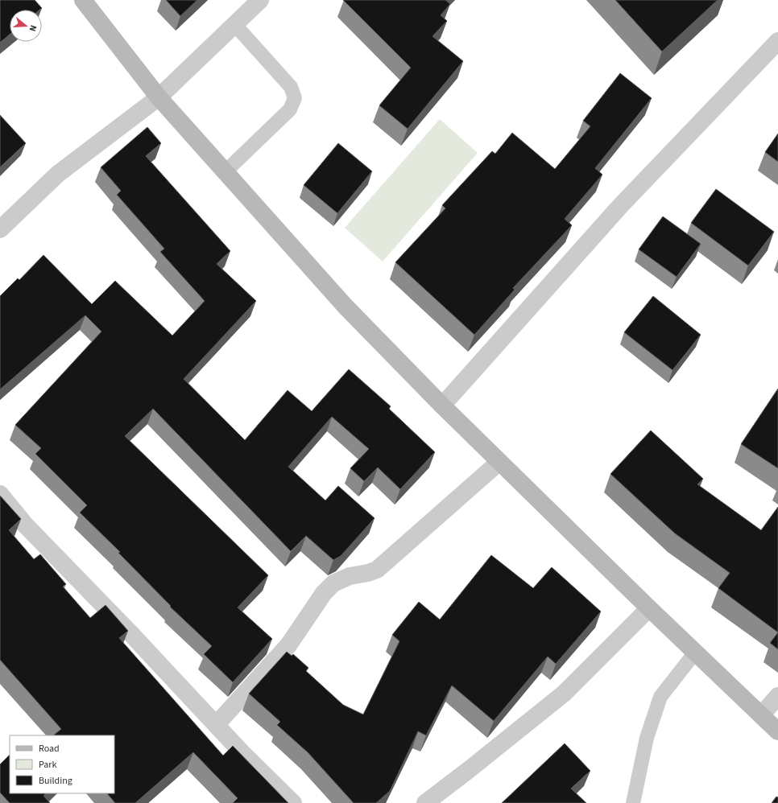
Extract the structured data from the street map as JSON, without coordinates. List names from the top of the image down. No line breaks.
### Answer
{"legend":["Road","Park","Building"],"north":"right"}
